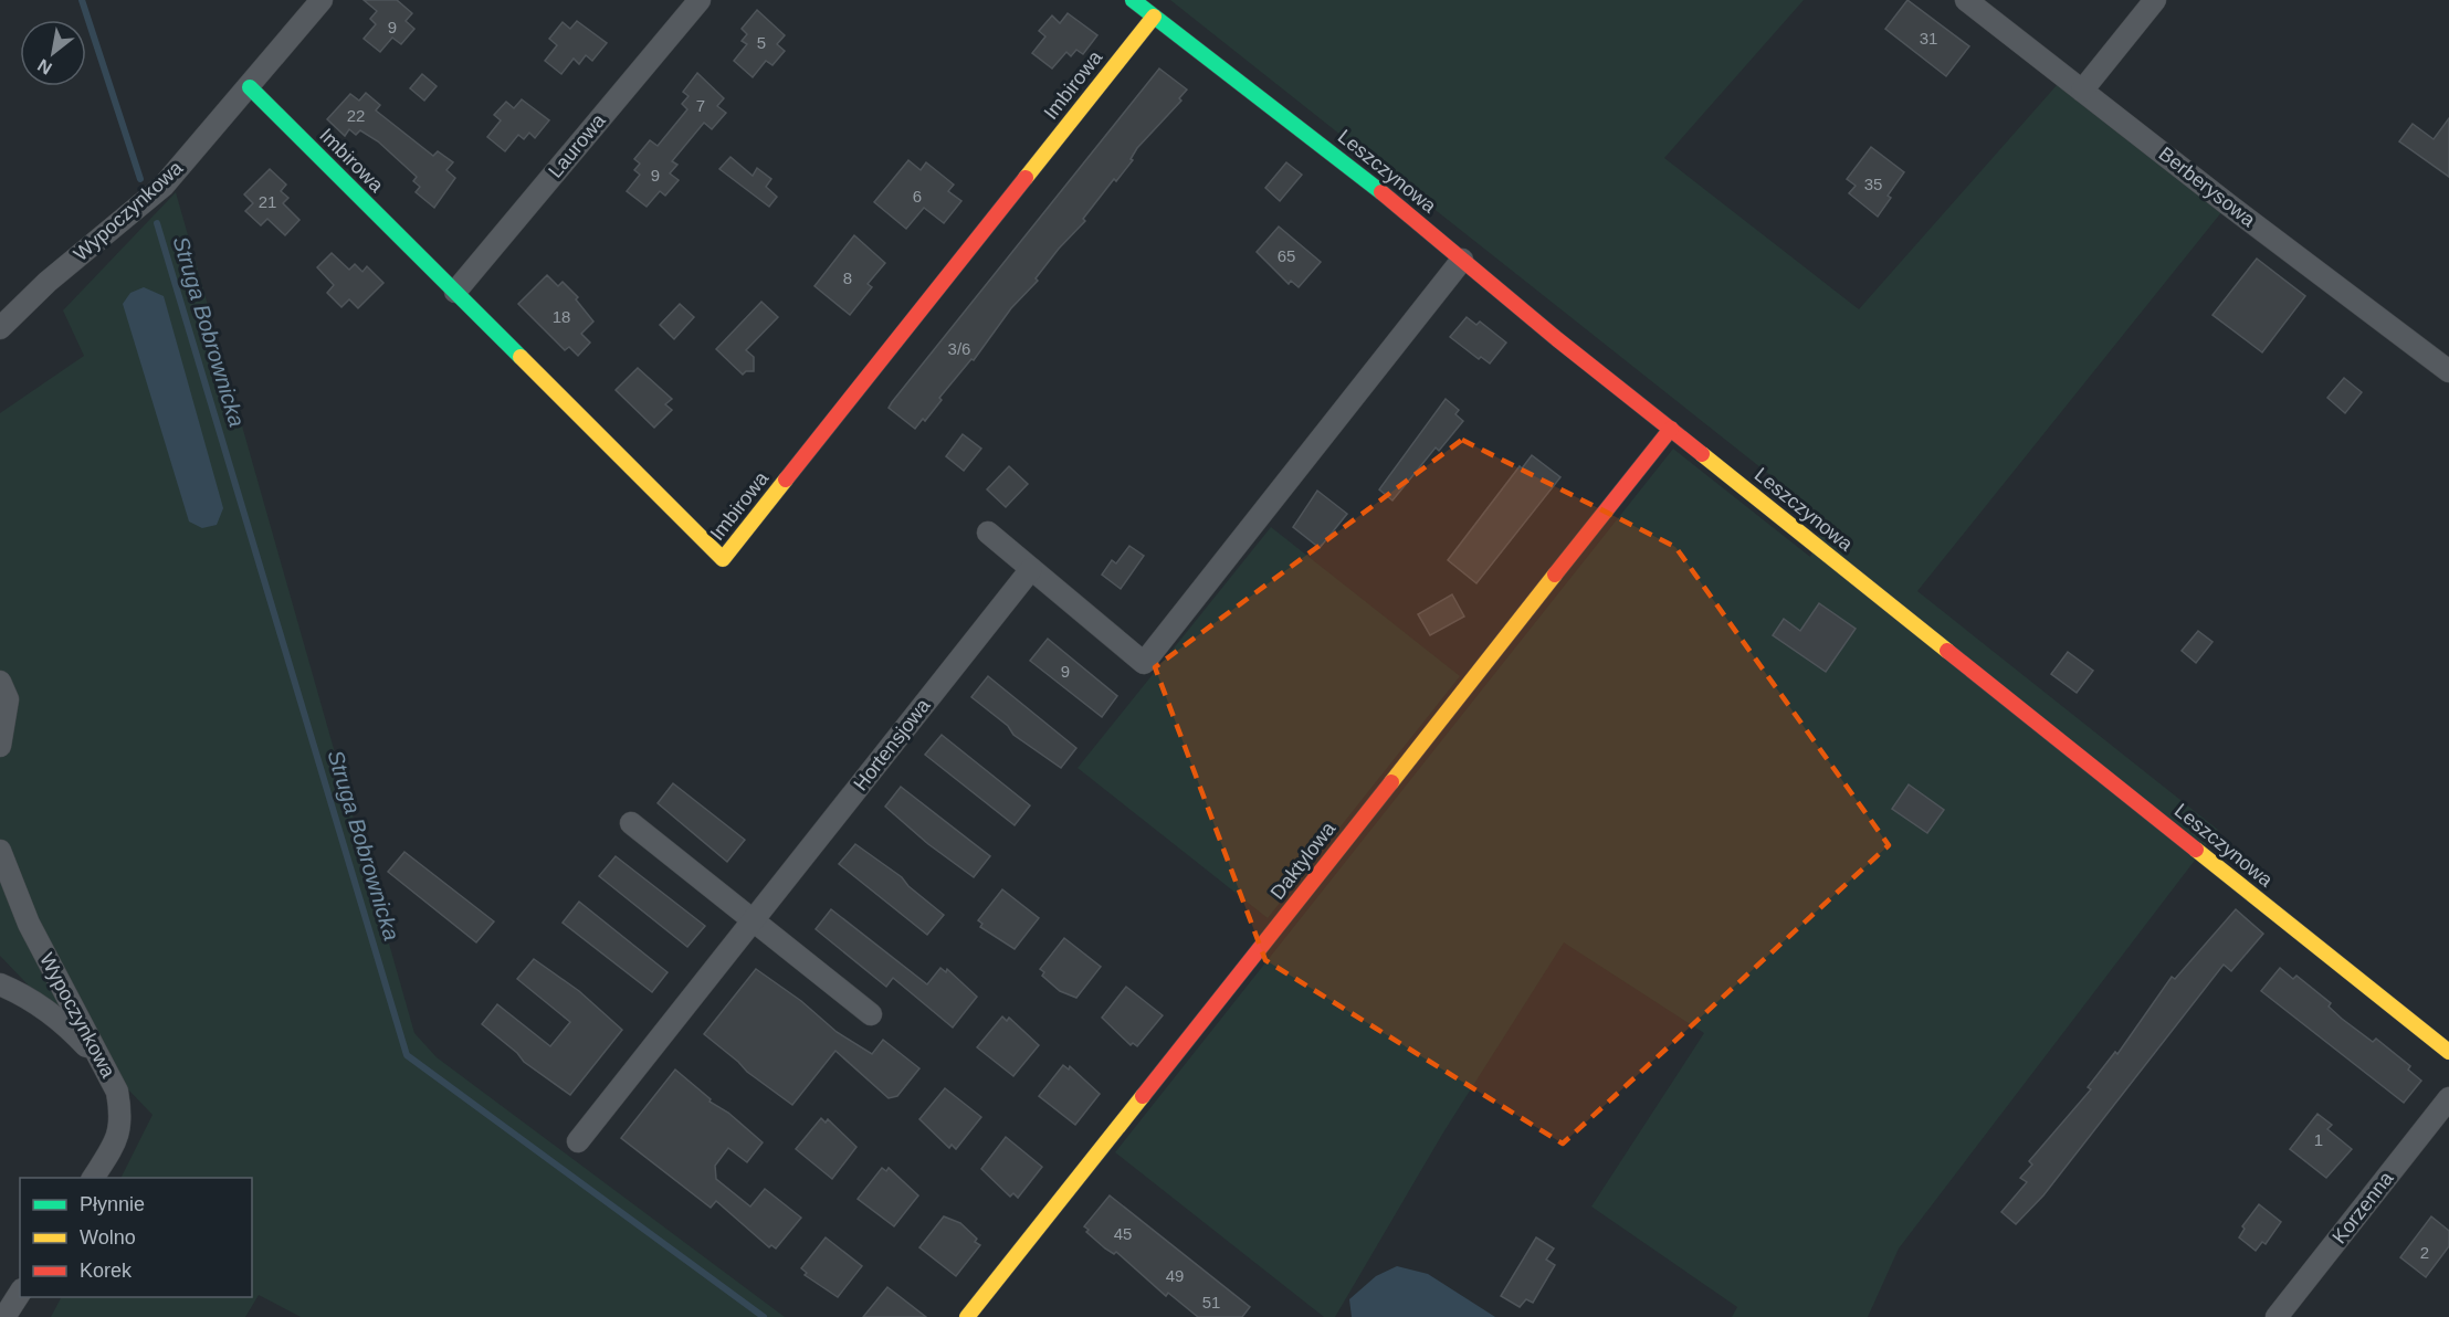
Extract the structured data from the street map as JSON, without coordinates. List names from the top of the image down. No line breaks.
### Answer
{"streets":{"street":["Imbirowa","Laurowa","Leszczynowa","Berberysowa","Wypoczynkowa","Hortensjowa","Daktylowa","Korzenna"]},"crossings":[["Imbirowa","Laurowa"],["Imbirowa","Leszczynowa"],["Imbirowa","Wypoczynkowa"],["Leszczynowa","Daktylowa"]],"water":["Struga Bobrownicka"],"house_numbers":["9","31","5","7","22","9","35","6","21","65","8","18","3/6","9","1","45","2","49","51"],"legend":["Płynnie","Wolno","Korek"],"north":"bottom left"}
